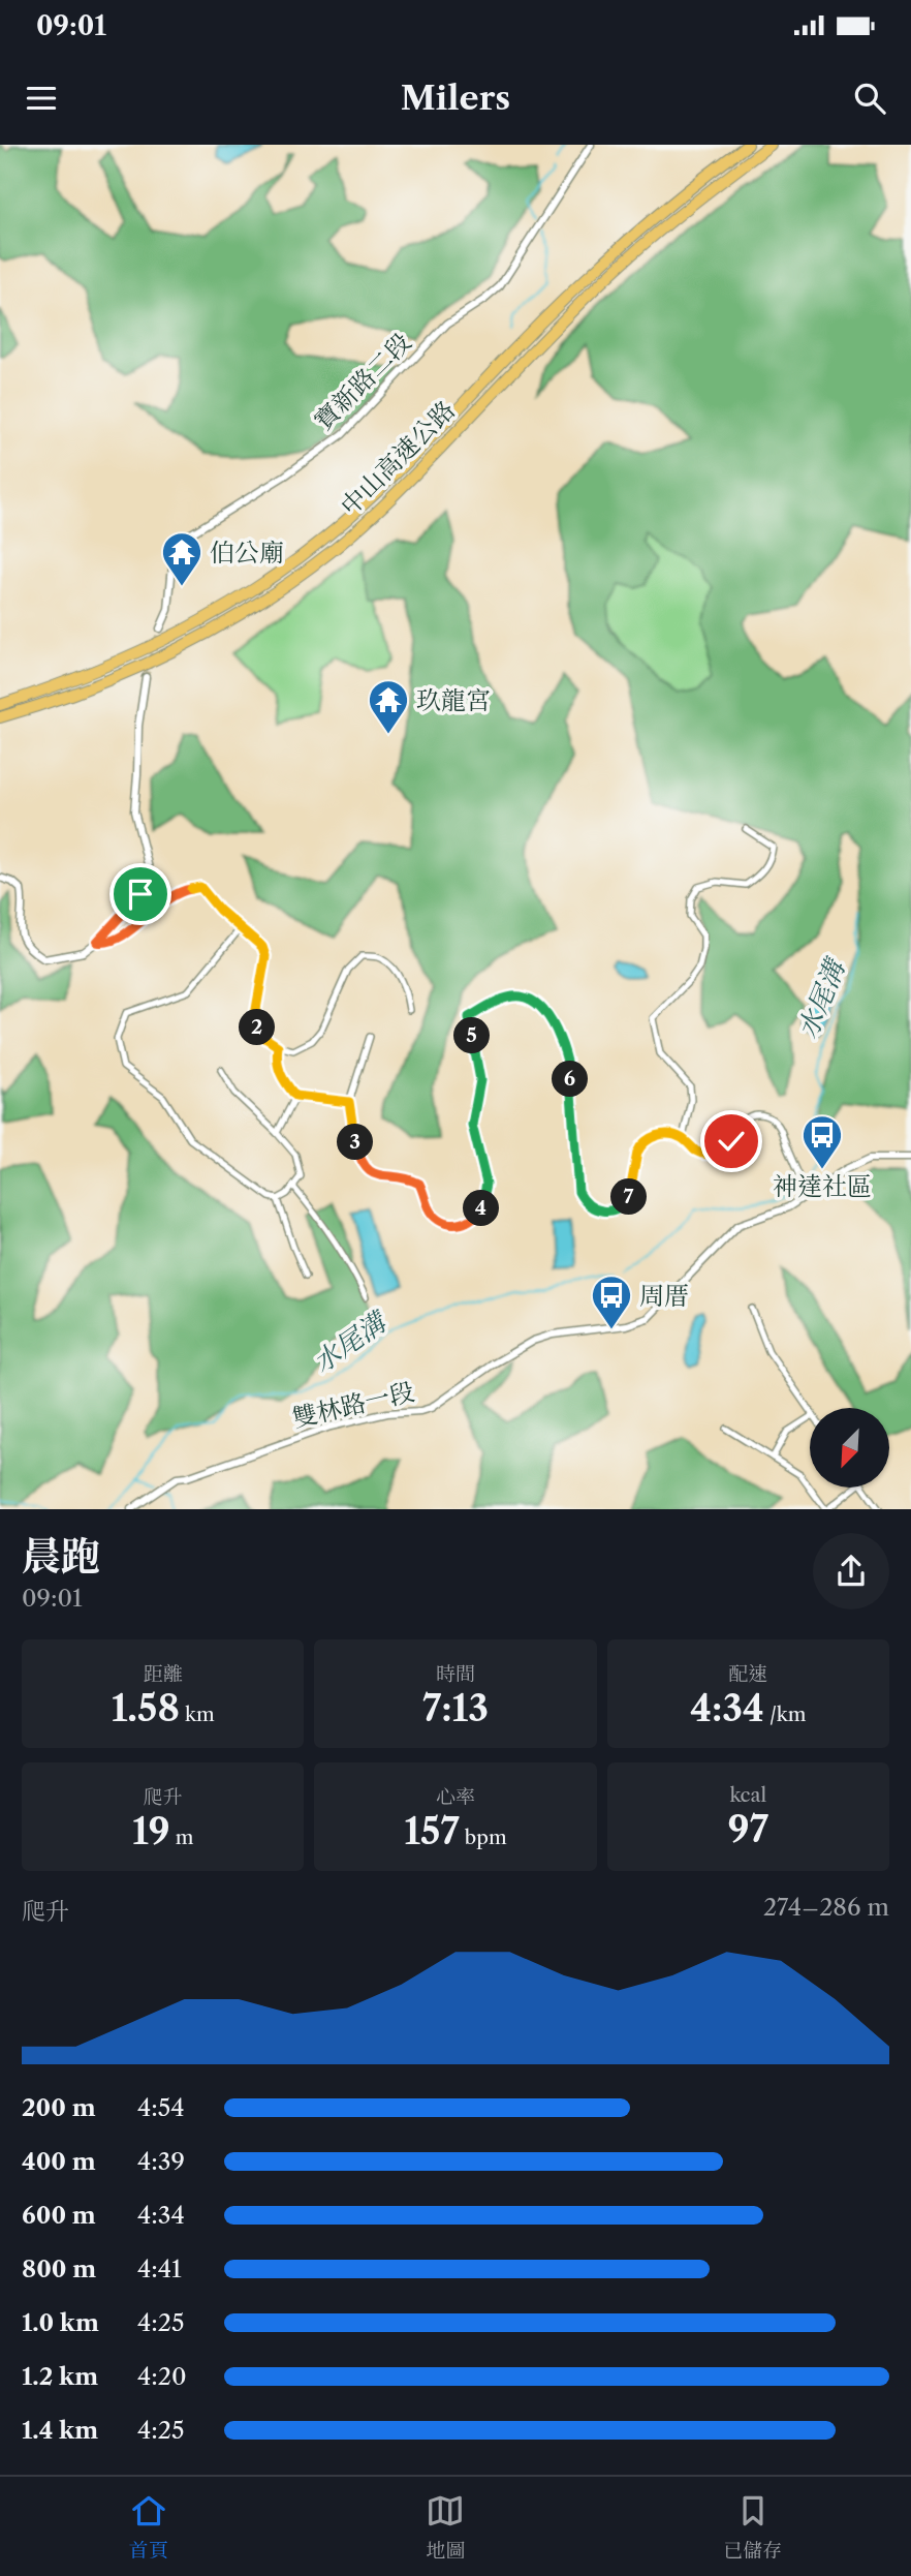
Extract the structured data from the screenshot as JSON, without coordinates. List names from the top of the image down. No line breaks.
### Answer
{"streets":{"highway":["中山高速公路"],"street":["寶新路二段","雙林路一段"]},"water":["水尾溝"],"places":{"temple":["伯公廟","玖龍宮"],"bus stop":["神達社區","周厝"]},"north":"bottom left","page":{"status":"09:01","header":"Milers","pins":["2","5","6","3","7","4"],"heading":["晨跑","09:01"],"stats":[["距離","1.58 km"],["時間","7:13"],["配速","4:34 /km"],["爬升","19 m"],["心率","157 bpm"],["kcal","97"]],"chart":["爬升","274–286 m"],"list":[{"name":"200 m","note":"4:54"},{"name":"400 m","note":"4:39"},{"name":"600 m","note":"4:34"},{"name":"800 m","note":"4:41"},{"name":"1.0 km","note":"4:25"},{"name":"1.2 km","note":"4:20"},{"name":"1.4 km","note":"4:25"}],"tabs":["首頁","地圖","已儲存"]}}
